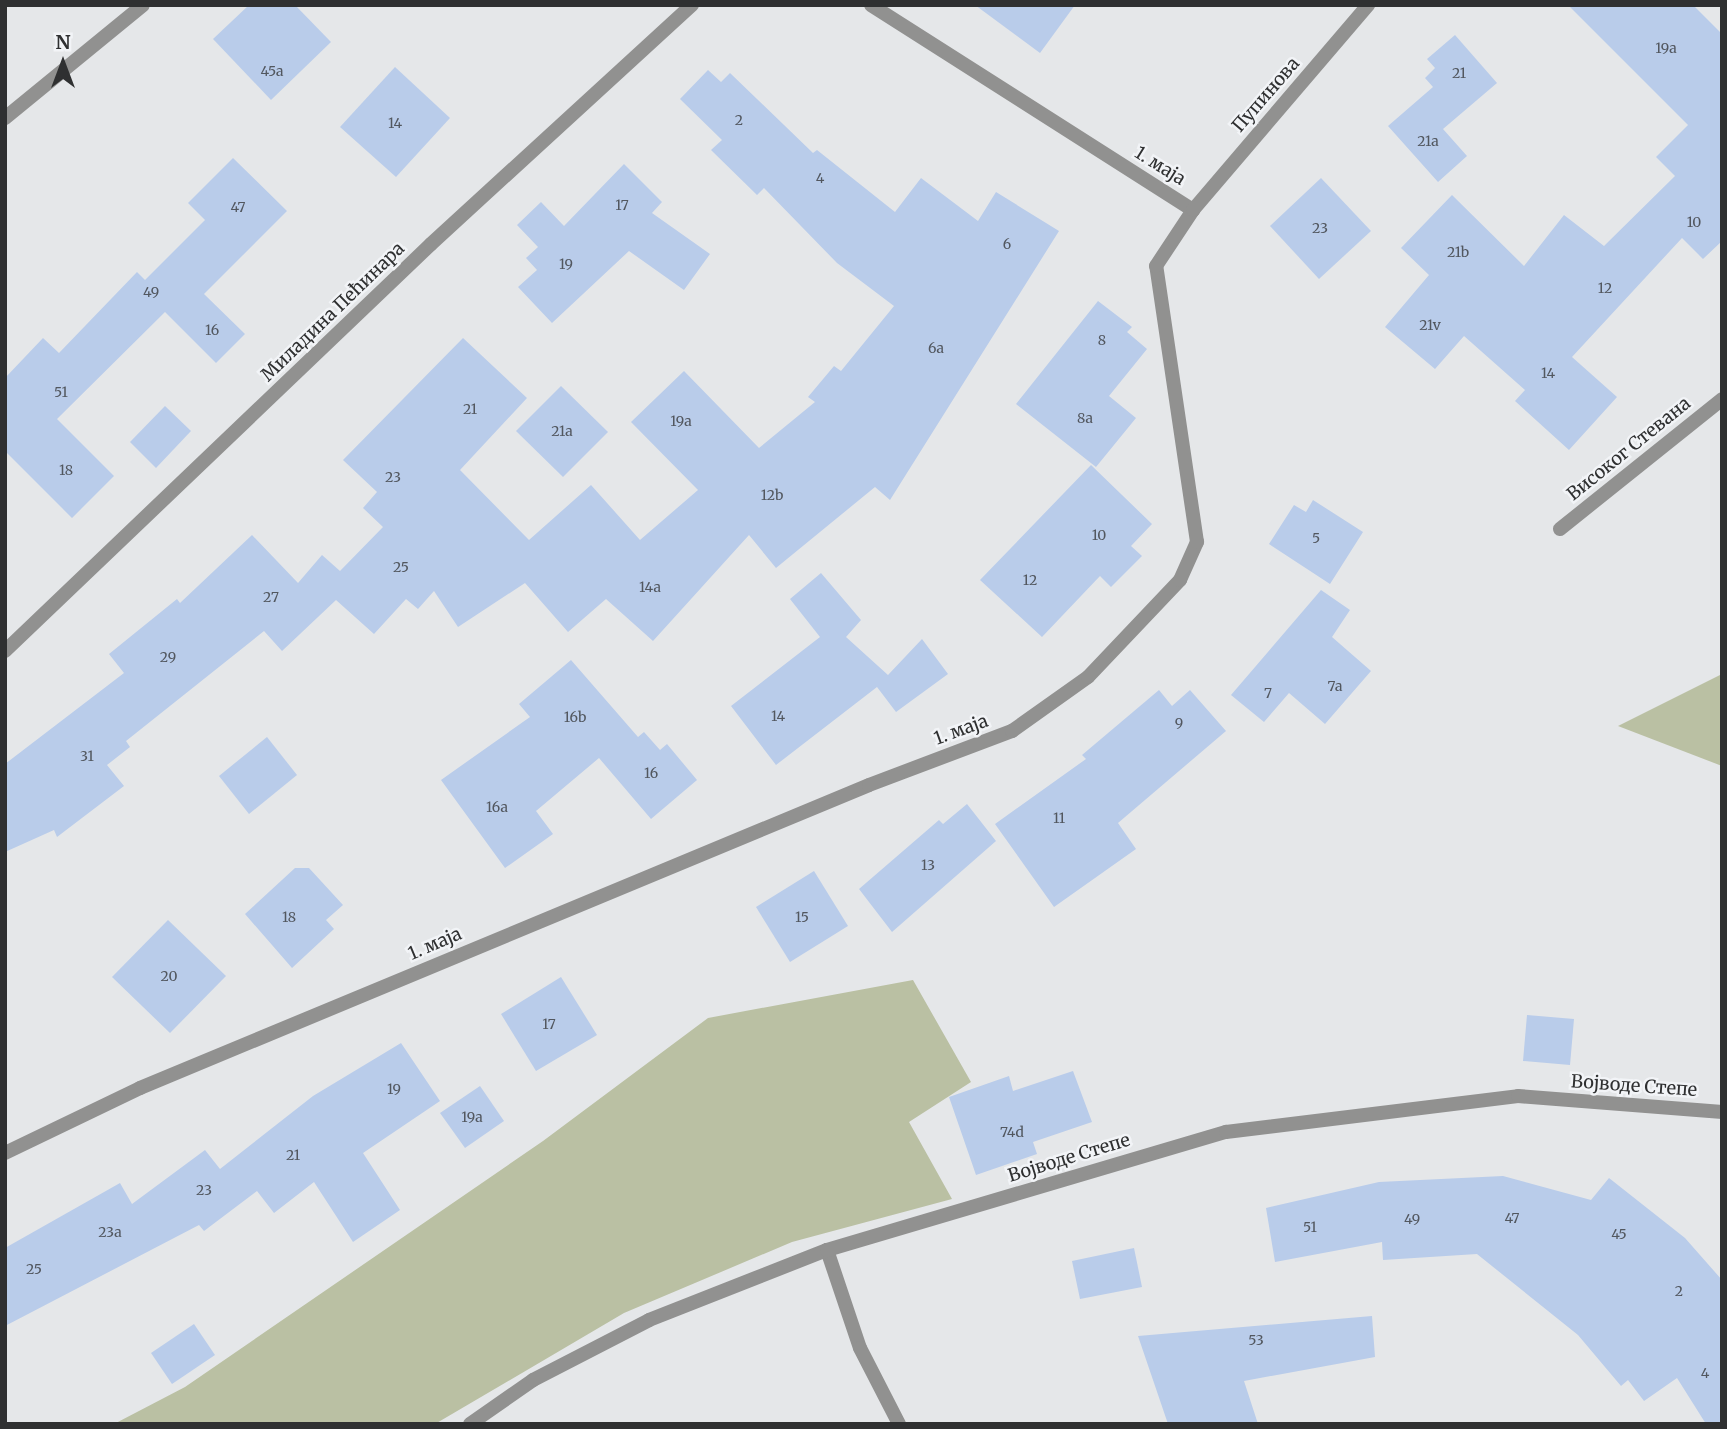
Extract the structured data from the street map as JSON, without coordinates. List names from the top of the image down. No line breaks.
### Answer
{"streets":{"street":["Пупинова","1. маја","Миладина Пећинара","Високог Стевана","Војводе Степе"]},"crossings":[["Пупинова","1. маја"]],"house_numbers":["19a","45a","21","2","14","21a","4","17","47","10","23","6","21b","19","12","49","21v","16","8","6a","14","51","21","8a","19a","21a","18","23","12b","10","5","25","12","14a","27","29","7a","7","14","16b","9","31","16","16a","11","13","18","15","20","17","19","19a","74d","21","23","47","49","51","23a","45","25","2","53","4"],"north":"top"}
